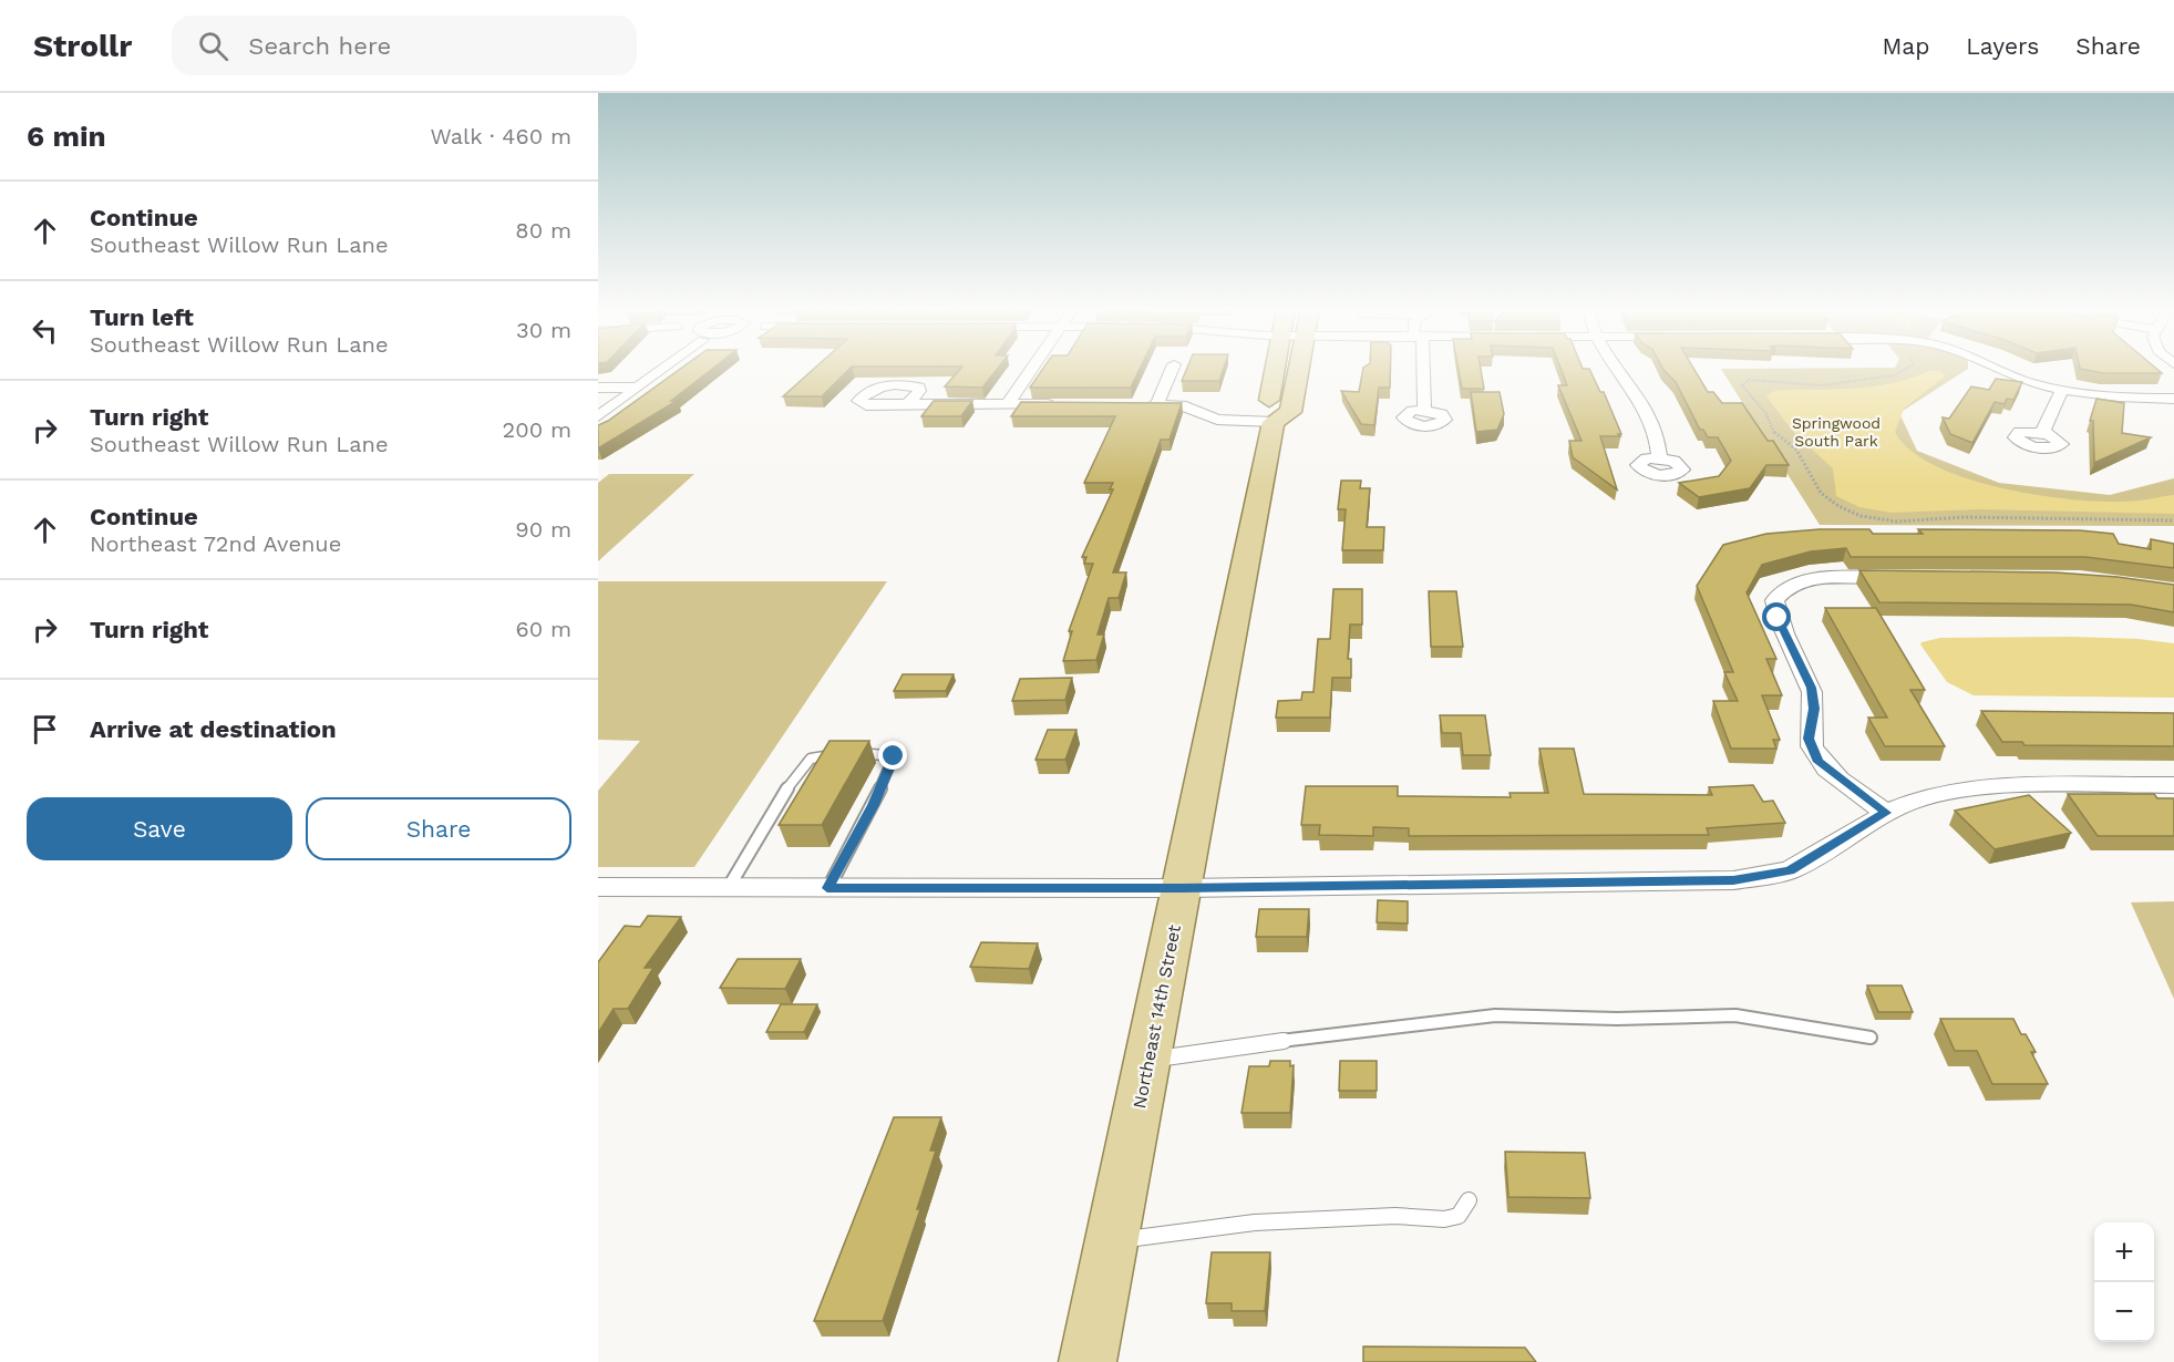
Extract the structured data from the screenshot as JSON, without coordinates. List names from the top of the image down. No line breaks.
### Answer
{"streets":{"main road":["Northeast 14th Street"]},"parks":["Springwood South Park"],"page":{"header":"Strollr","search":"Search here","nav":["Map","Layers","Share"],"heading":["6 min","Walk · 460 m"],"list":[["Continue","Southeast Willow Run Lane","80 m"],["Turn left","Southeast Willow Run Lane","30 m"],["Turn right","Southeast Willow Run Lane","200 m"],["Continue","Northeast 72nd Avenue","90 m"],["Turn right","60 m"],"Arrive at destination"],"buttons":["Save","Share"],"map_buttons":["+","−"]}}
